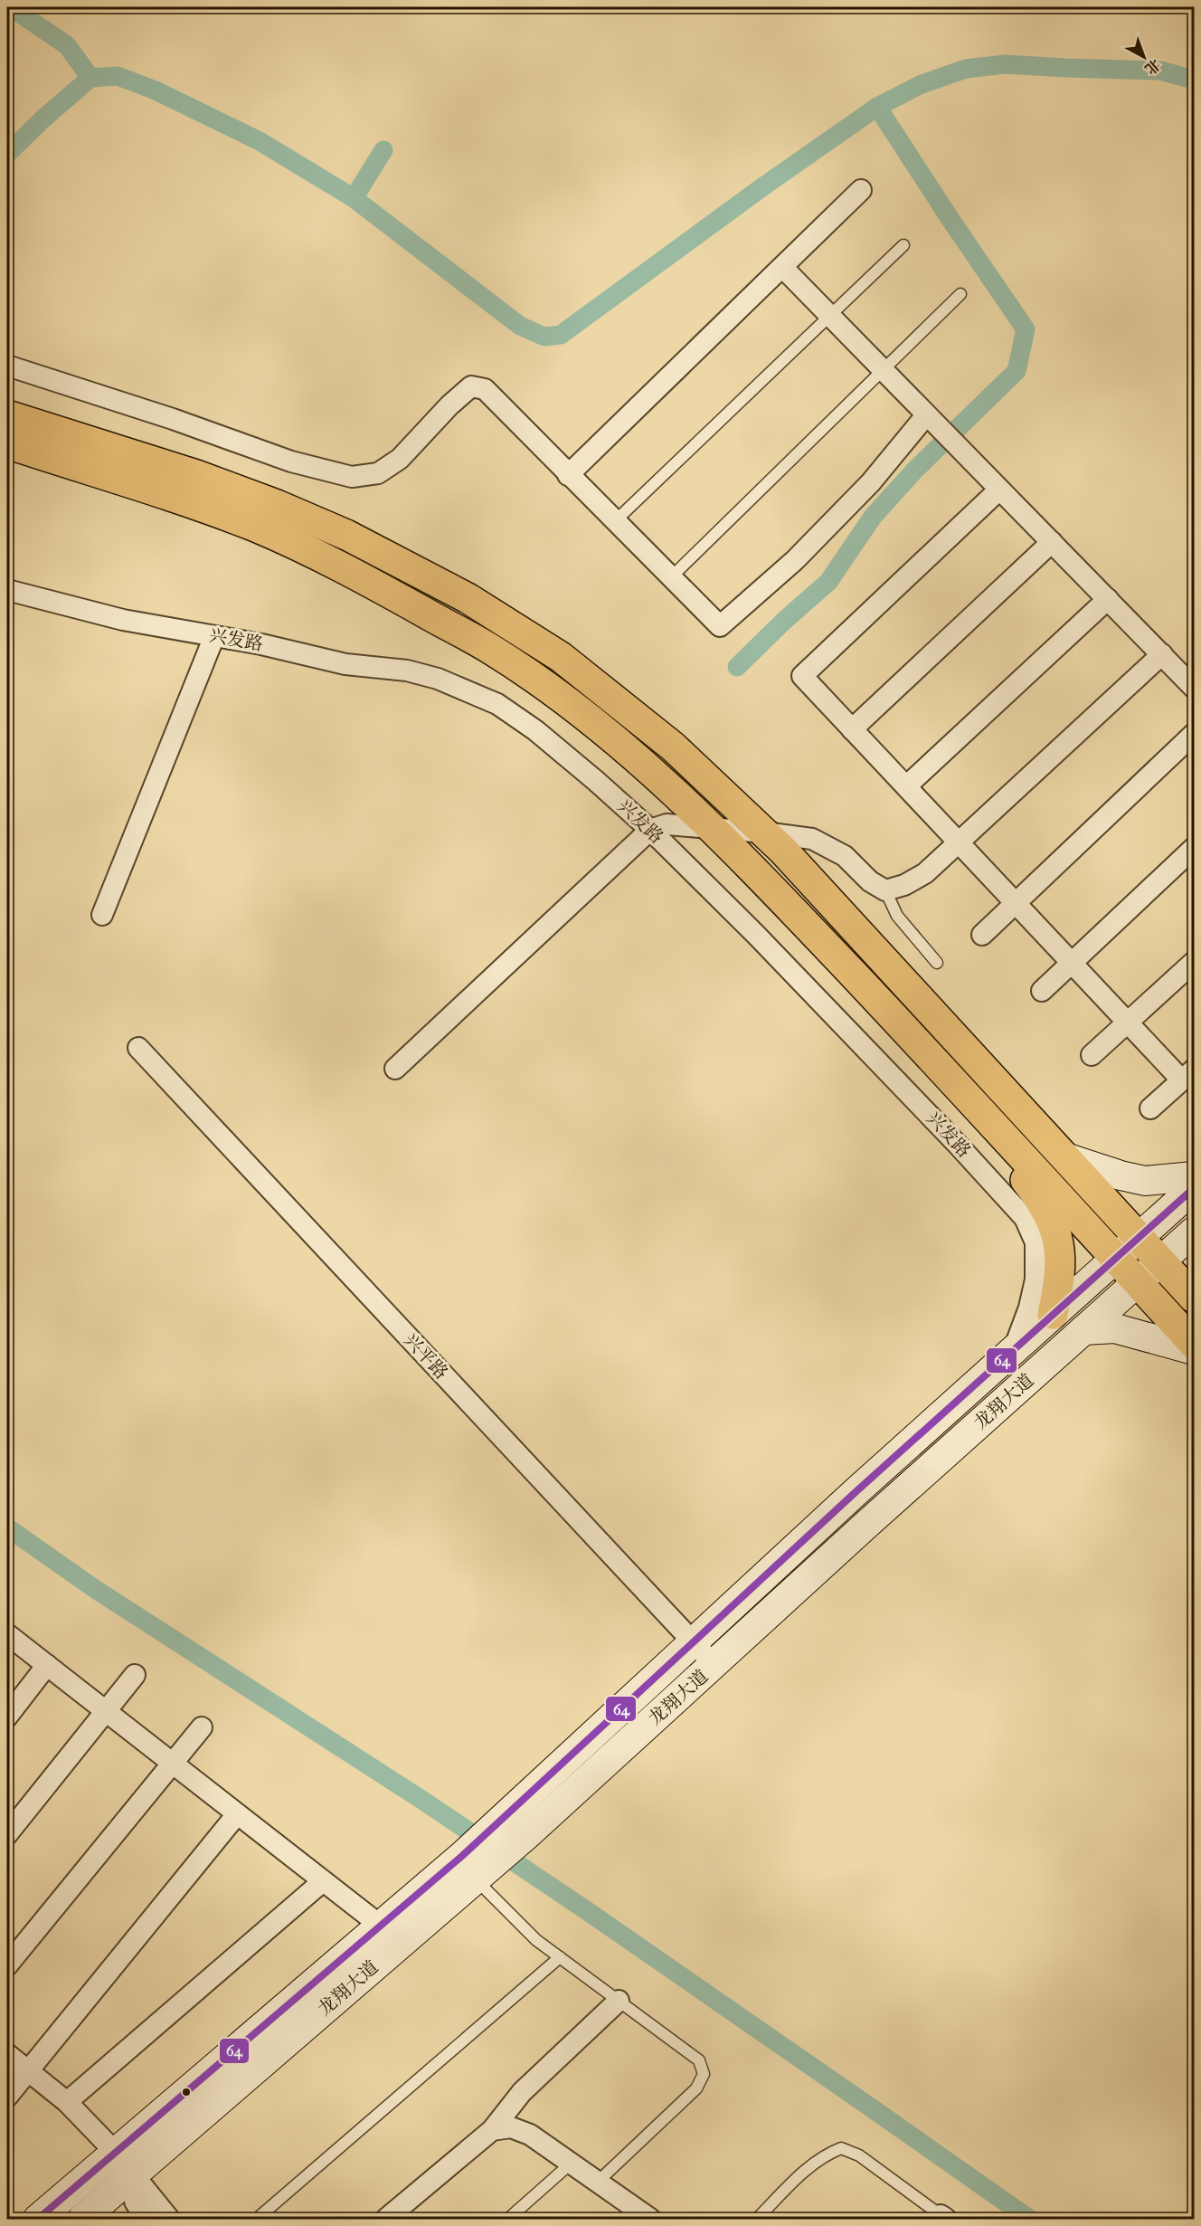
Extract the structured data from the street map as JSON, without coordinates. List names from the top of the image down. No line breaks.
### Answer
{"streets":{"main road":["龙翔大道"],"street":["兴发路","兴平路"]},"crossings":[["兴发路","龙翔大道"],["兴平路","龙翔大道"]],"lines":["transit line 64"],"north":"bottom right"}
